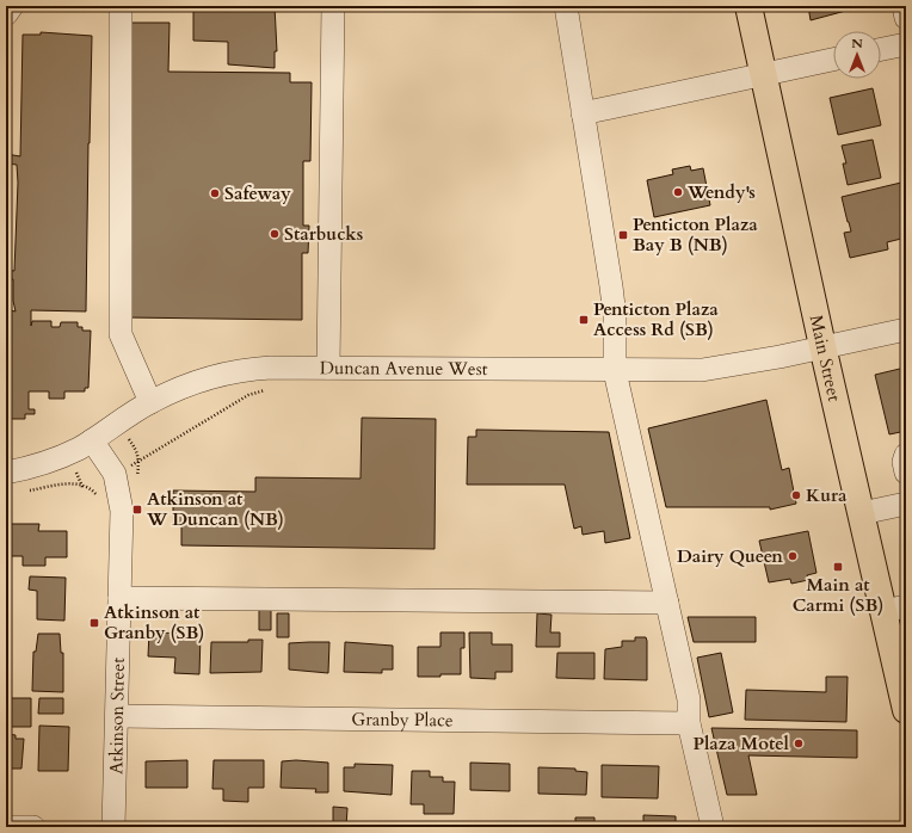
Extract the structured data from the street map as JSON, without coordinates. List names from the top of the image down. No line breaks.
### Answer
{"streets":{"main road":["Main Street"],"street":["Duncan Avenue West","Atkinson Street","Granby Place"]},"crossings":[["Main Street","Duncan Avenue West"],["Duncan Avenue West","Atkinson Street"],["Atkinson Street","Granby Place"]],"places":{"other":["Wendy's","Safeway","Starbucks","Kura","Dairy Queen","Plaza Motel"],"transit":["Penticton Plaza Bay B (NB)","Penticton Plaza Access Rd (SB)","Atkinson at W Duncan (NB)","Main at Carmi (SB)","Atkinson at Granby (SB)"]},"north":"top"}
